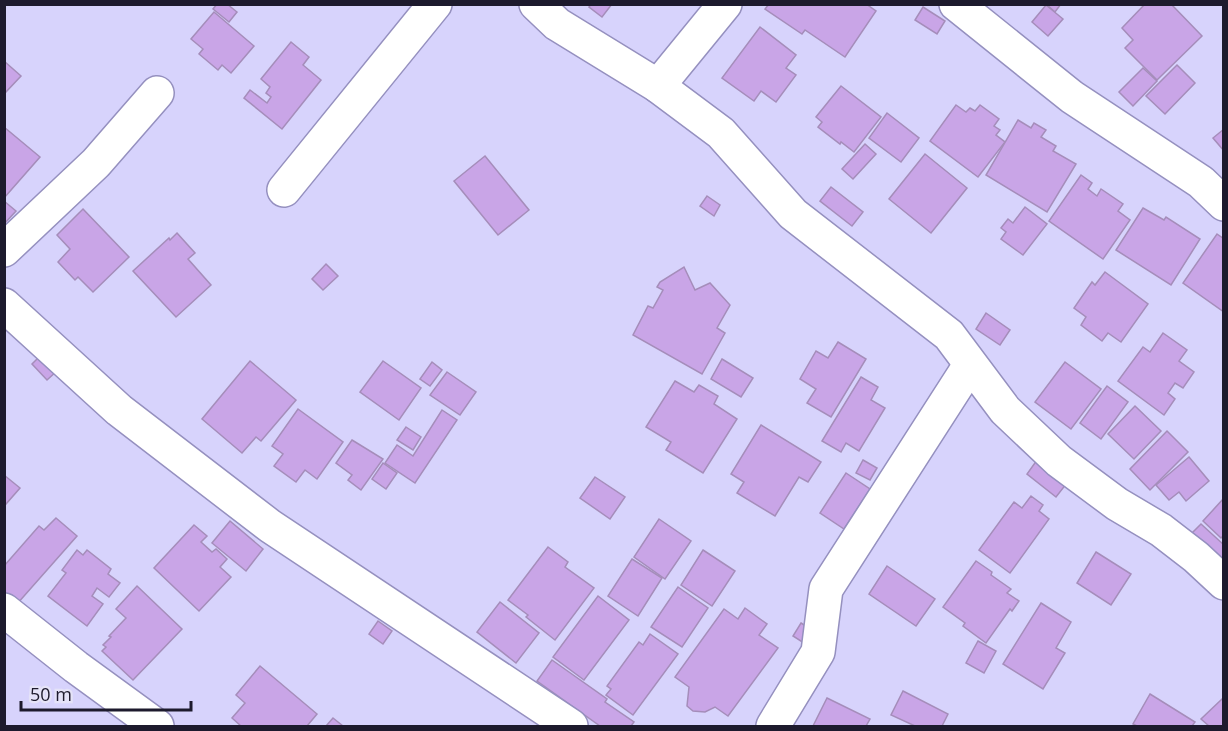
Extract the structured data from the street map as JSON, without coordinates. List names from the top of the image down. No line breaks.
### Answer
{"scale_bar":"50 m"}
